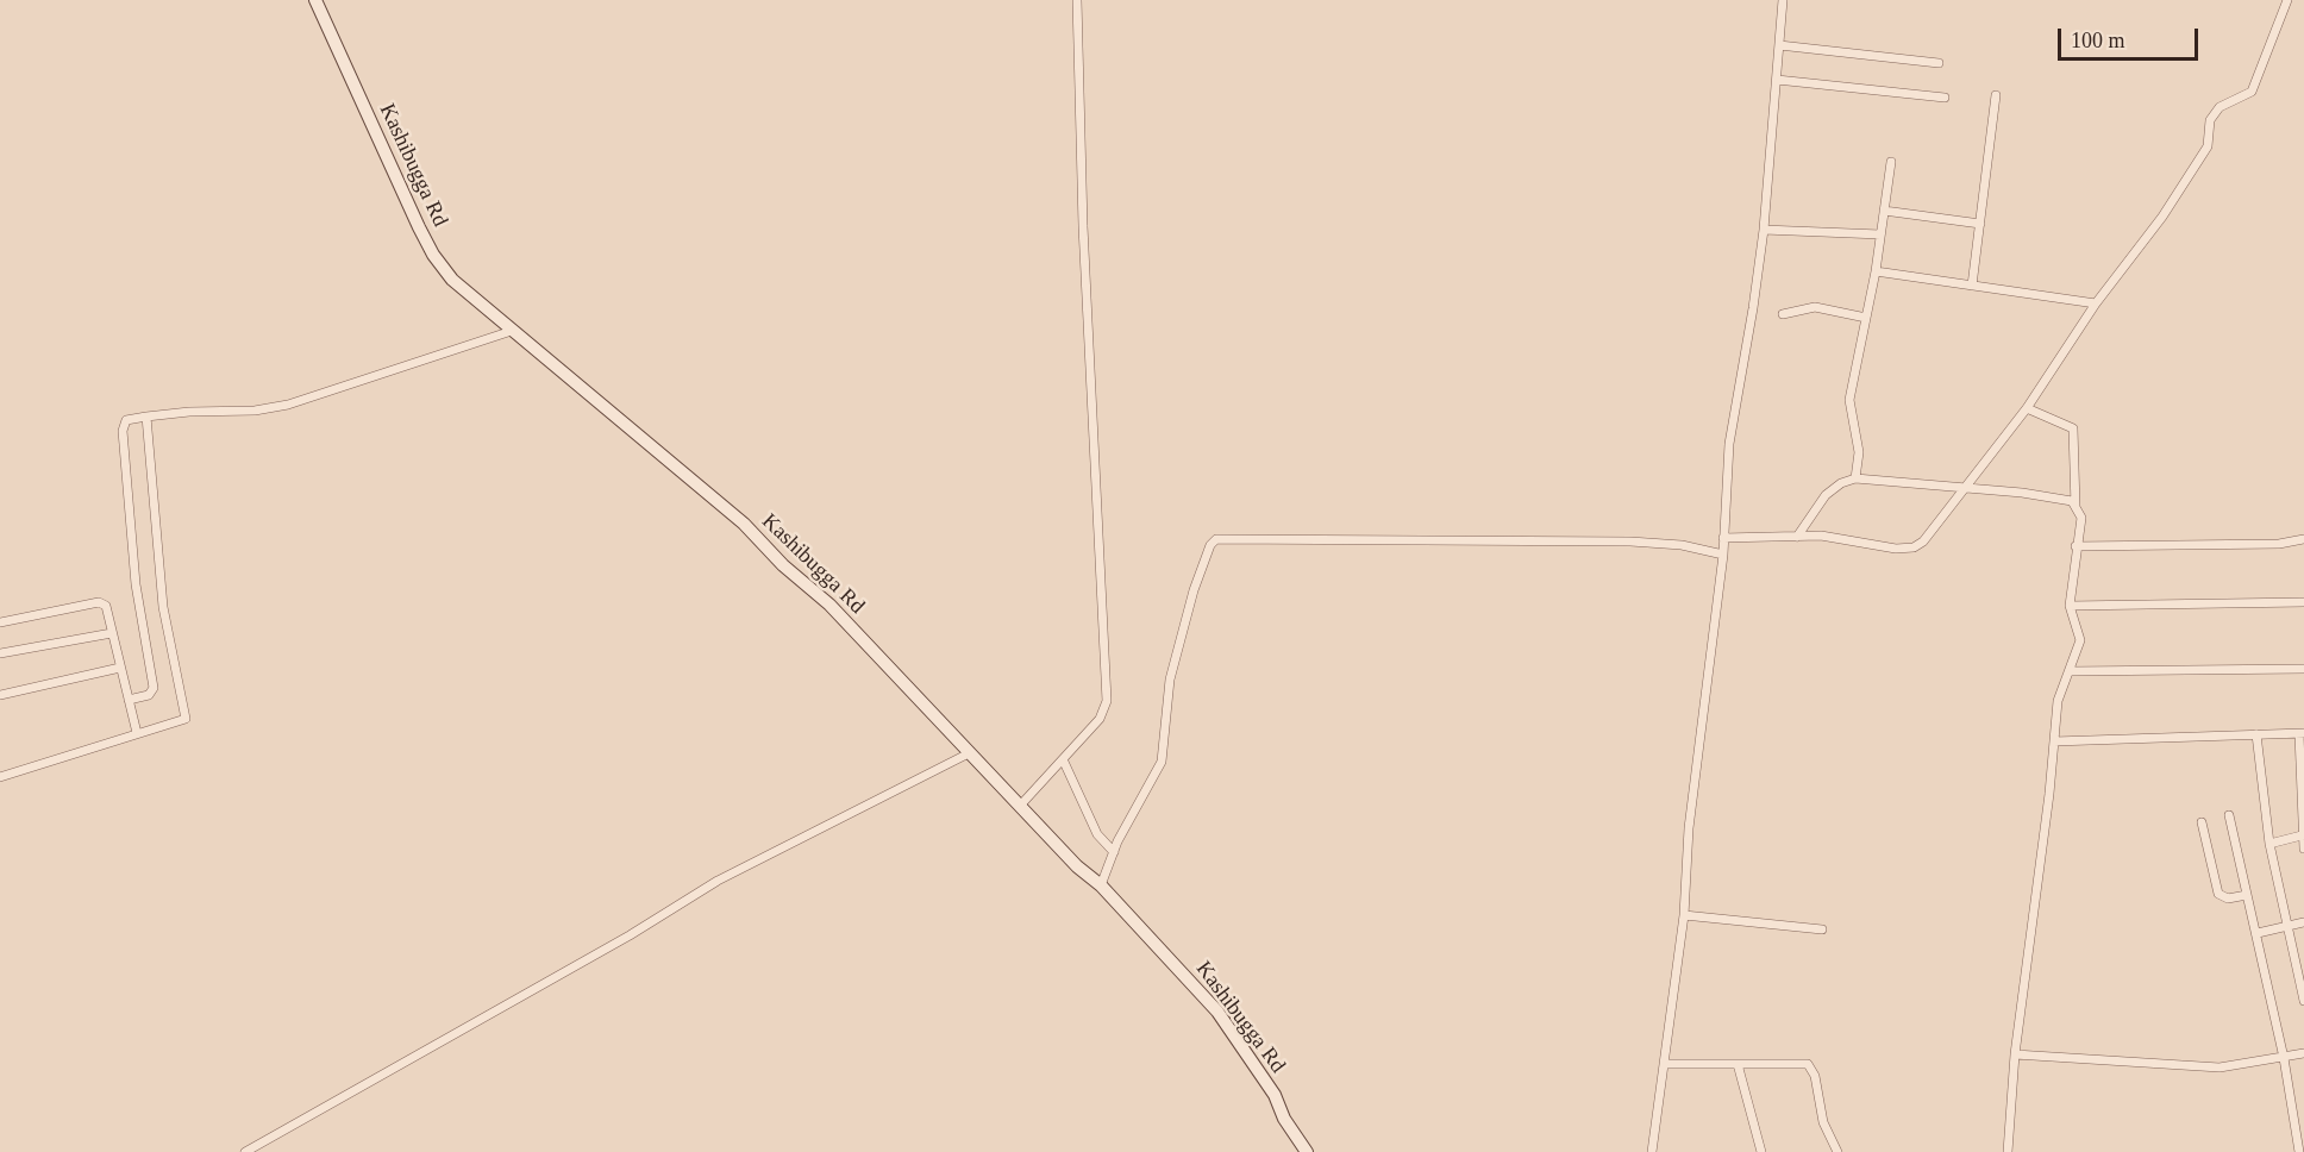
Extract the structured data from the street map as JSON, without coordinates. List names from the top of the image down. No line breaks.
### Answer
{"streets":{"main road":["Kashibugga Rd"]},"scale_bar":"100 m"}
